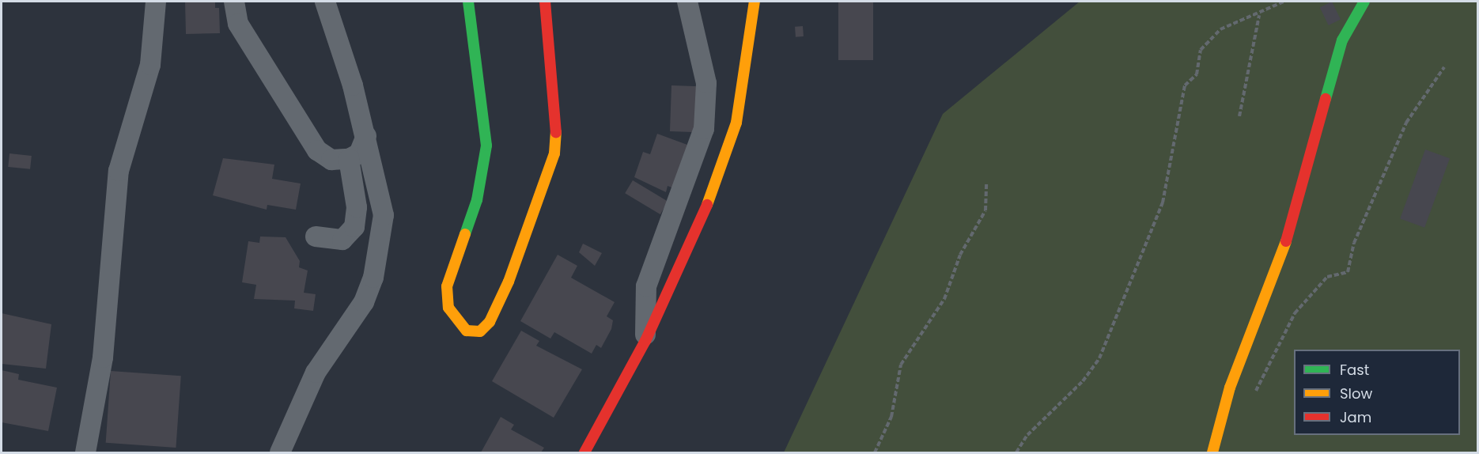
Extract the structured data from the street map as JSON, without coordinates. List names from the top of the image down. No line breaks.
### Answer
{"legend":["Fast","Slow","Jam"]}
